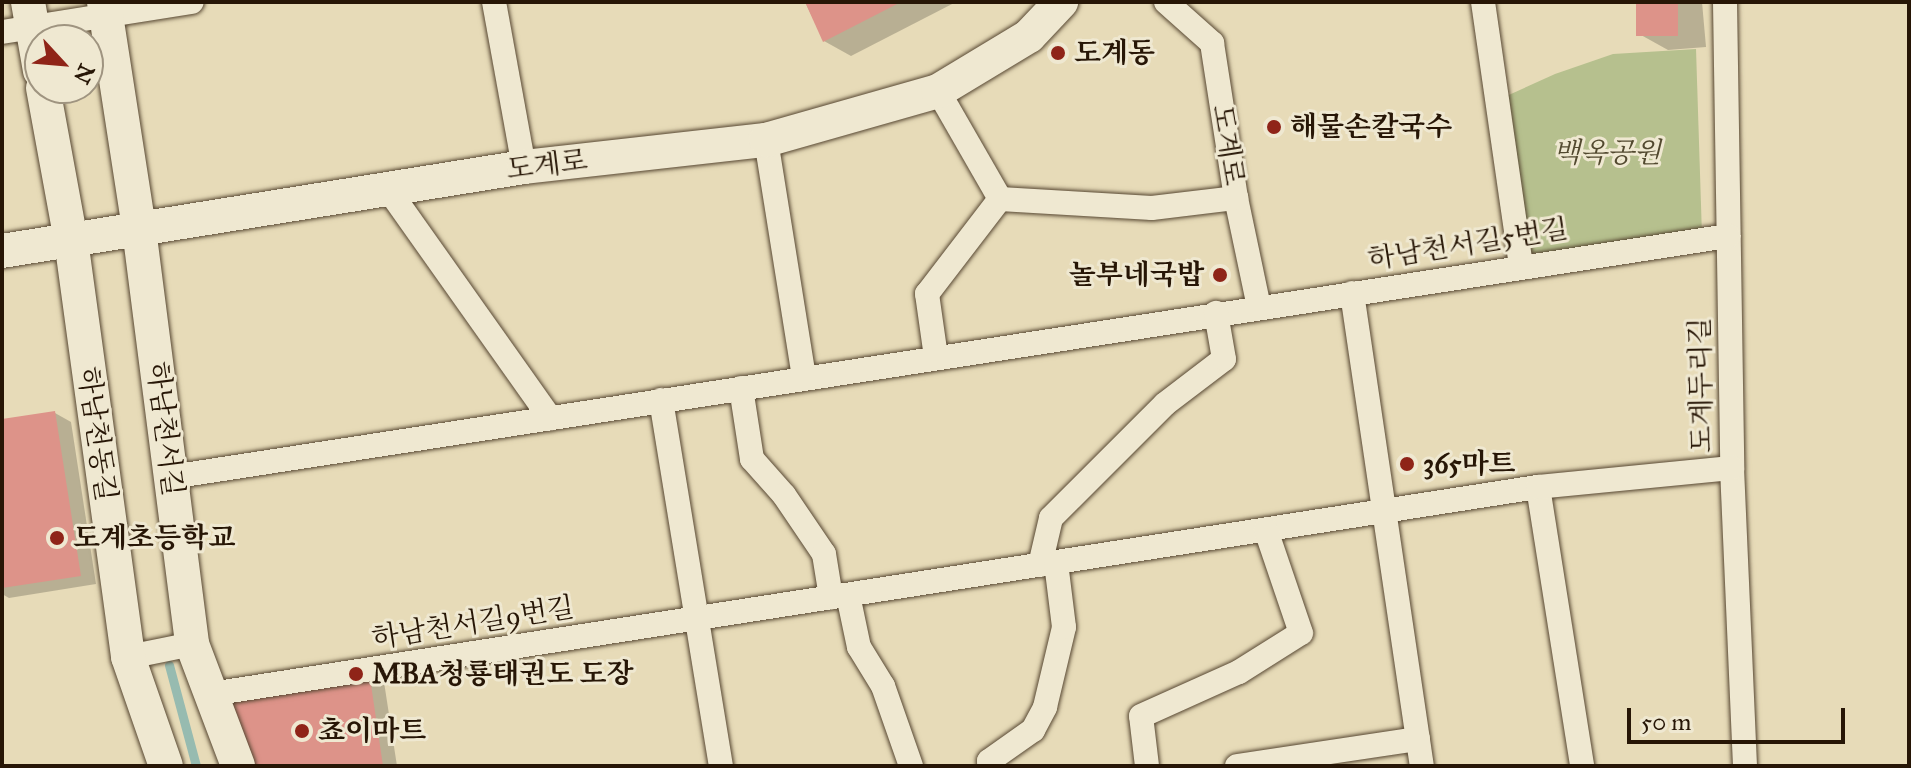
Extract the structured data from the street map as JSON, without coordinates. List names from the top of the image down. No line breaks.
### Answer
{"streets":{"street":["도계로","하남천서길5번길","도계두리길","하남천서길","하남천동길","하남천서길9번길"]},"crossings":[["도계로","하남천서길5번길"],["도계로","하남천서길"],["도계로","하남천동길"],["하남천서길5번길","도계두리길"],["하남천서길5번길","하남천서길"],["도계두리길","하남천서길9번길"],["하남천서길","하남천서길9번길"]],"parks":["백옥공원"],"places":["도계동","해물손칼국수","놀부네국밥","365마트","도계초등학교","MBA청룡태권도 도장","쵸이마트"],"scale_bar":"50 m","north":"bottom right"}
